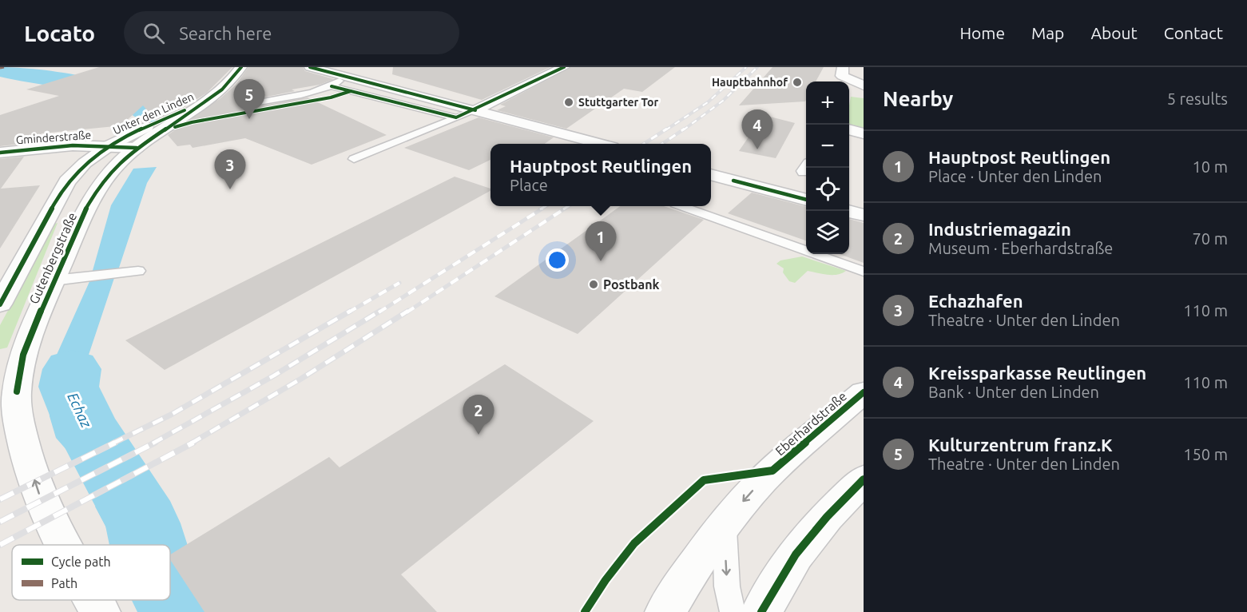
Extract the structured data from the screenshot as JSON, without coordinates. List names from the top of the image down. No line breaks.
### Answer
{"streets":{"main road":["Unter den Linden","Gminderstraße","Gutenbergstraße","Eberhardstraße"]},"crossings":[["Unter den Linden","Gminderstraße"],["Unter den Linden","Gutenbergstraße"],["Gminderstraße","Gutenbergstraße"]],"one_way":["Gutenbergstraße"],"water":["Echaz"],"places":["Hauptbahnhof","Stuttgarter Tor","Postbank"],"legend":["Cycle path","Path"],"page":{"header":"Locato","search":"Search here","nav":["Home","Map","About","Contact"],"heading":["Nearby","5 results"],"pins":["5","4","3","1","2"],"map_buttons":["+","−"],"list":[{"mark":"1","name":"Hauptpost Reutlingen","note":"Place · Unter den Linden","value":"10 m"},{"mark":"2","name":"Industriemagazin","note":"Museum · Eberhardstraße","value":"70 m"},{"mark":"3","name":"Echazhafen","note":"Theatre · Unter den Linden","value":"110 m"},{"mark":"4","name":"Kreissparkasse Reutlingen","note":"Bank · Unter den Linden","value":"110 m"},{"mark":"5","name":"Kulturzentrum franz.K","note":"Theatre · Unter den Linden","value":"150 m"}],"popup":["Hauptpost Reutlingen","Place"]}}
